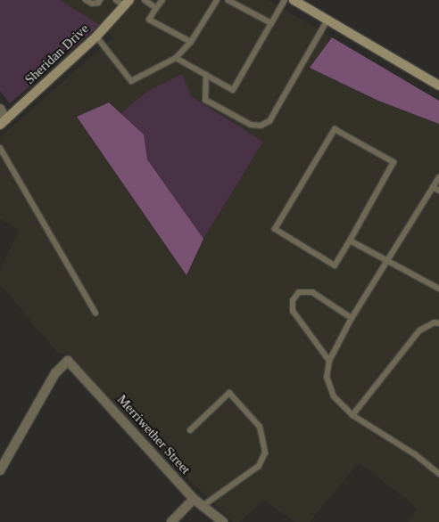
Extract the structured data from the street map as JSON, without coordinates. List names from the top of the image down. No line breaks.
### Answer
{"streets":{"street":["Sheridan Drive","Merriwether Street"]}}
